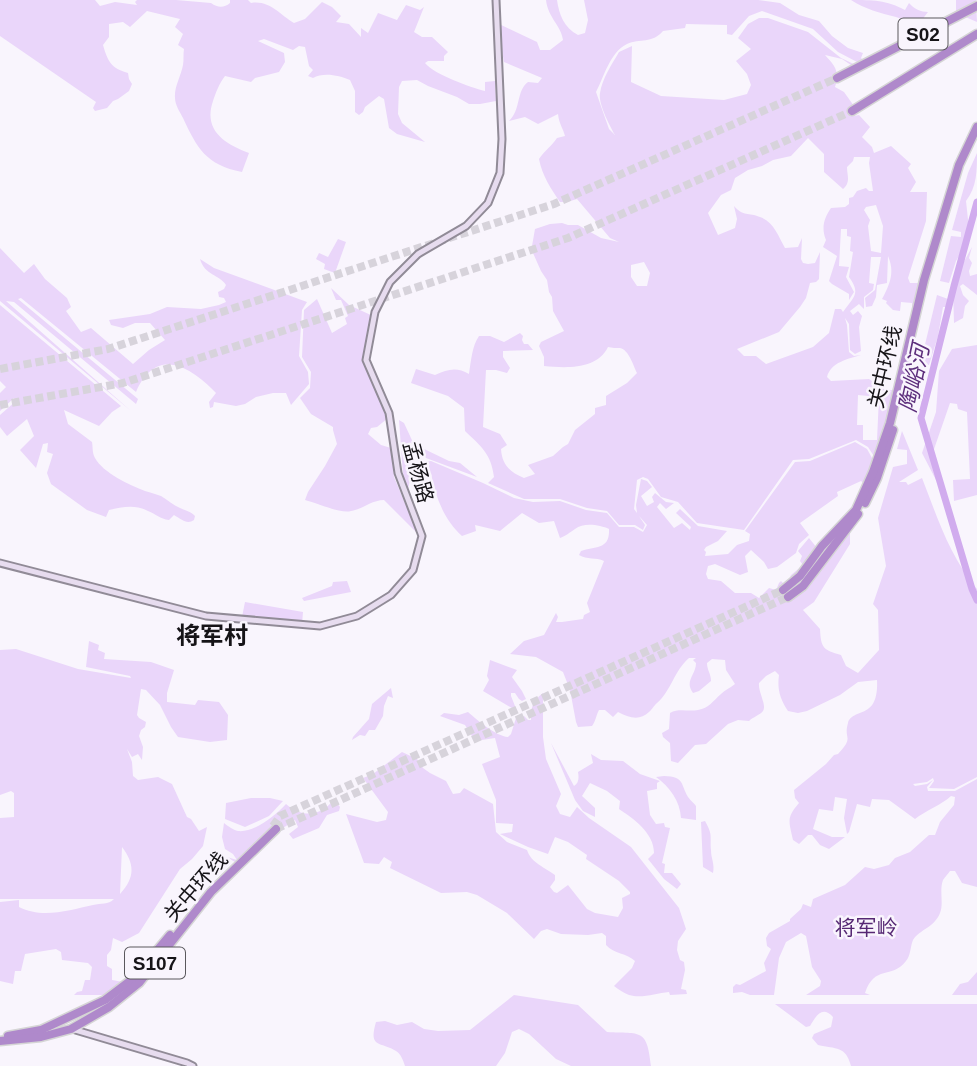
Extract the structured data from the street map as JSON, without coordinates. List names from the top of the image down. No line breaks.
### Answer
{"streets":{"highway":["S02","关中环线","S107"],"main road":["孟杨路"]},"districts":["将军村"],"water":["陶峪河"],"parks":["将军岭"]}
